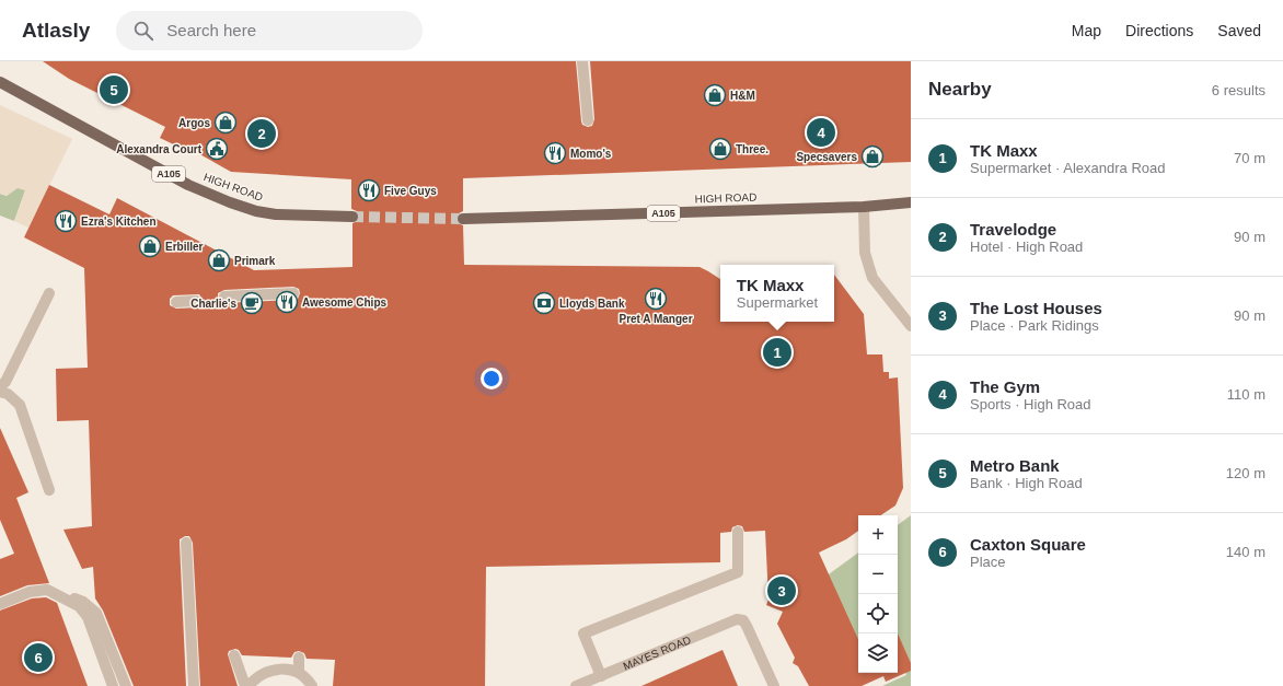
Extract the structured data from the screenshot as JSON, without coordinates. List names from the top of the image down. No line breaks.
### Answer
{"streets":{"main road":["A105","HIGH ROAD"],"street":["MAYES ROAD"]},"places":{"shop":["H&M","Argos","Three.","Specsavers","Erbiller","Primark"],"public building":["Alexandra Court"],"restaurant":["Momo's","Five Guys","Ezra's Kitchen","Pret A Manger","Awesome Chips"],"cafe":["Charlie's"],"bank":["Lloyds Bank"]},"page":{"header":"Atlasly","search":"Search here","nav":["Map","Directions","Saved"],"heading":["Nearby","6 results"],"pins":["5","4","2","1","3","6"],"list":[{"mark":"1","name":"TK Maxx","note":"Supermarket · Alexandra Road","value":"70 m"},{"mark":"2","name":"Travelodge","note":"Hotel · High Road","value":"90 m"},{"mark":"3","name":"The Lost Houses","note":"Place · Park Ridings","value":"90 m"},{"mark":"4","name":"The Gym","note":"Sports · High Road","value":"110 m"},{"mark":"5","name":"Metro Bank","note":"Bank · High Road","value":"120 m"},{"mark":"6","name":"Caxton Square","note":"Place","value":"140 m"}],"popup":["TK Maxx","Supermarket"],"map_buttons":["+","−"]}}
